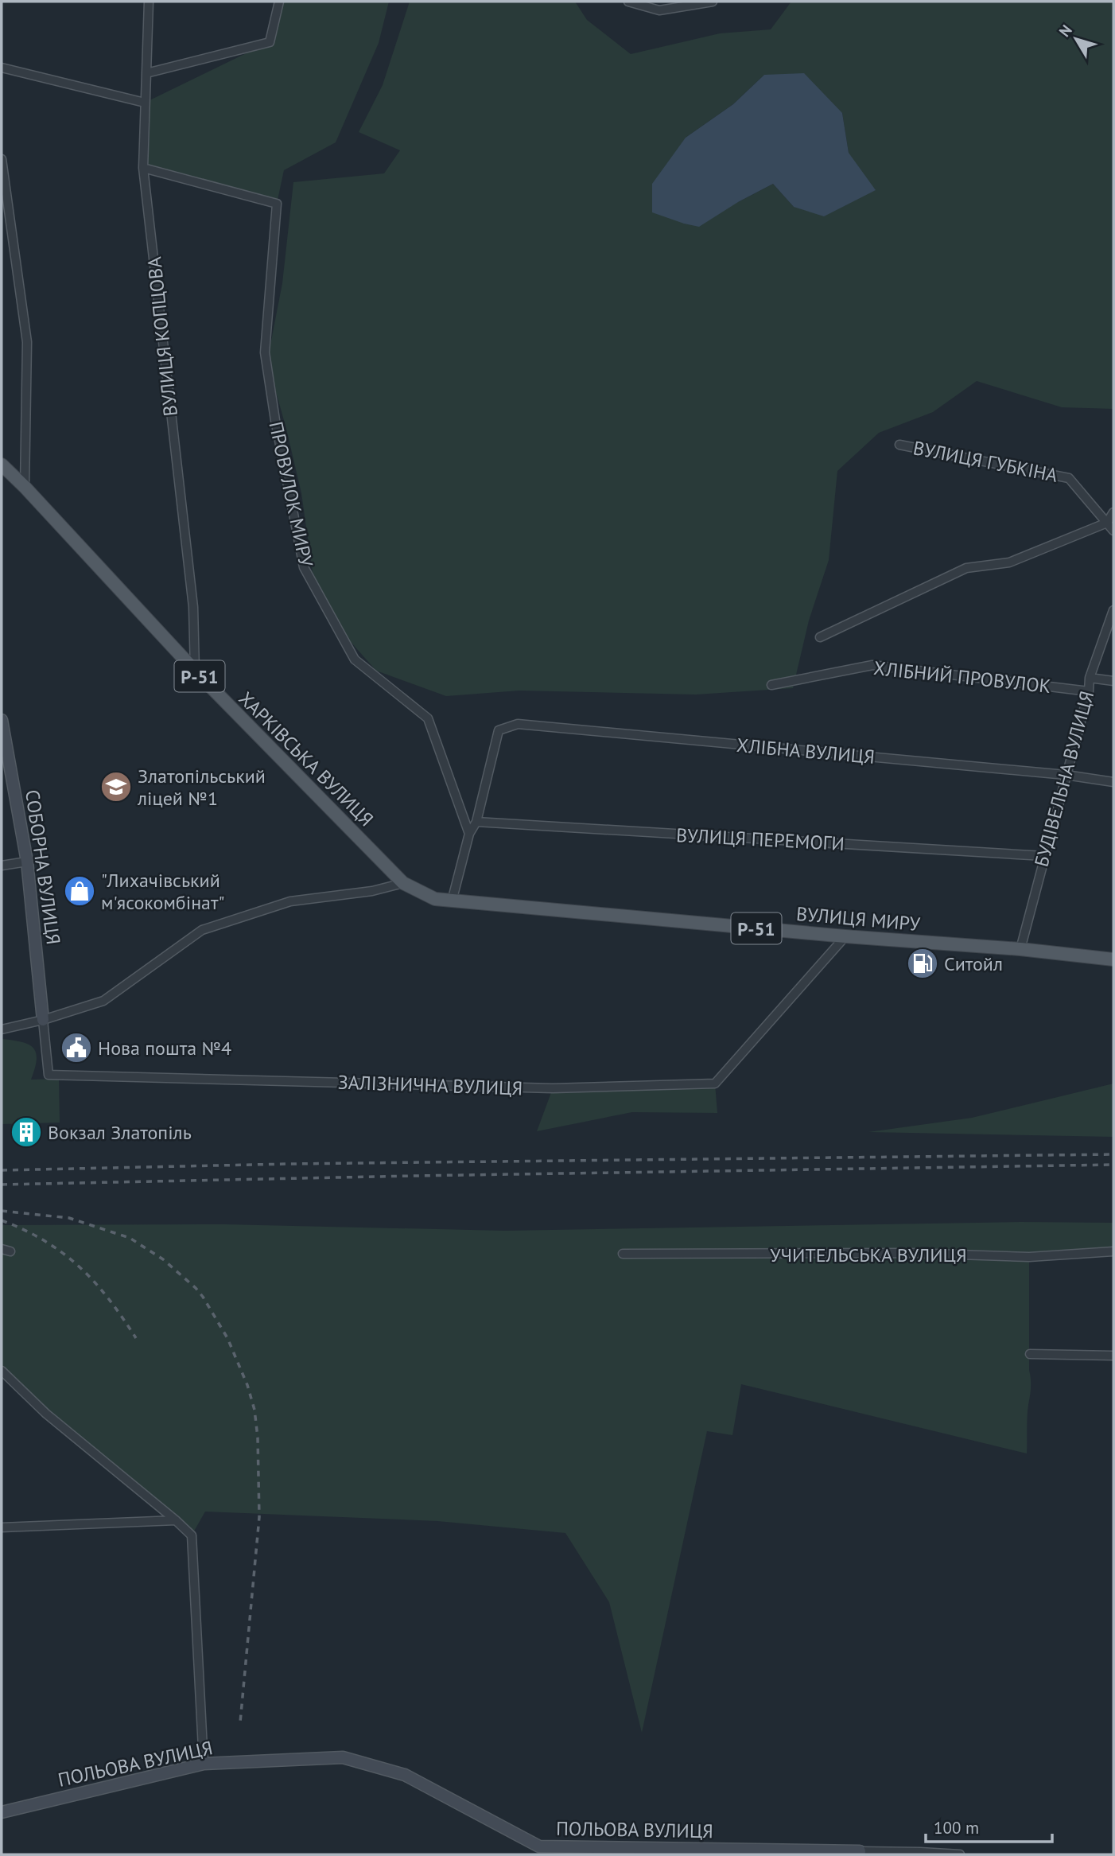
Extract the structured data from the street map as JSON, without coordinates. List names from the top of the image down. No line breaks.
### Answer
{"streets":{"main road":["Р-51","ХАРКІВСЬКА ВУЛИЦЯ","СОБОРНА ВУЛИЦЯ","ВУЛИЦЯ МИРУ","ПОЛЬОВА ВУЛИЦЯ"],"street":["ВУЛИЦЯ КОПЦОВА","ВУЛИЦЯ ГУБКІНА","ПРОВУЛОК МИРУ","ХЛІБНИЙ ПРОВУЛОК","ХЛІБНА ВУЛИЦЯ","БУДІВЕЛЬНА ВУЛИЦЯ","ВУЛИЦЯ ПЕРЕМОГИ","ЗАЛІЗНИЧНА ВУЛИЦЯ","УЧИТЕЛЬСЬКА ВУЛИЦЯ"]},"crossings":[["ВУЛИЦЯ КОПЦОВА","ПРОВУЛОК МИРУ"],["ВУЛИЦЯ КОПЦОВА","ХАРКІВСЬКА ВУЛИЦЯ"],["ХЛІБНИЙ ПРОВУЛОК","БУДІВЕЛЬНА ВУЛИЦЯ"],["ХЛІБНА ВУЛИЦЯ","БУДІВЕЛЬНА ВУЛИЦЯ"],["ХЛІБНА ВУЛИЦЯ","ВУЛИЦЯ ПЕРЕМОГИ"],["ХАРКІВСЬКА ВУЛИЦЯ","ВУЛИЦЯ МИРУ"],["БУДІВЕЛЬНА ВУЛИЦЯ","ВУЛИЦЯ ПЕРЕМОГИ"],["БУДІВЕЛЬНА ВУЛИЦЯ","ВУЛИЦЯ МИРУ"],["СОБОРНА ВУЛИЦЯ","ЗАЛІЗНИЧНА ВУЛИЦЯ"],["ВУЛИЦЯ МИРУ","ЗАЛІЗНИЧНА ВУЛИЦЯ"]],"places":{"school or university":["Златопільський ліцей №1"],"shop":["\"Лихачівський м'ясокомбінат\""],"fuel station":["Ситойл"],"public building":["Нова пошта №4"],"building":["Вокзал Златопіль"]},"scale_bar":"100 m","north":"top left"}
